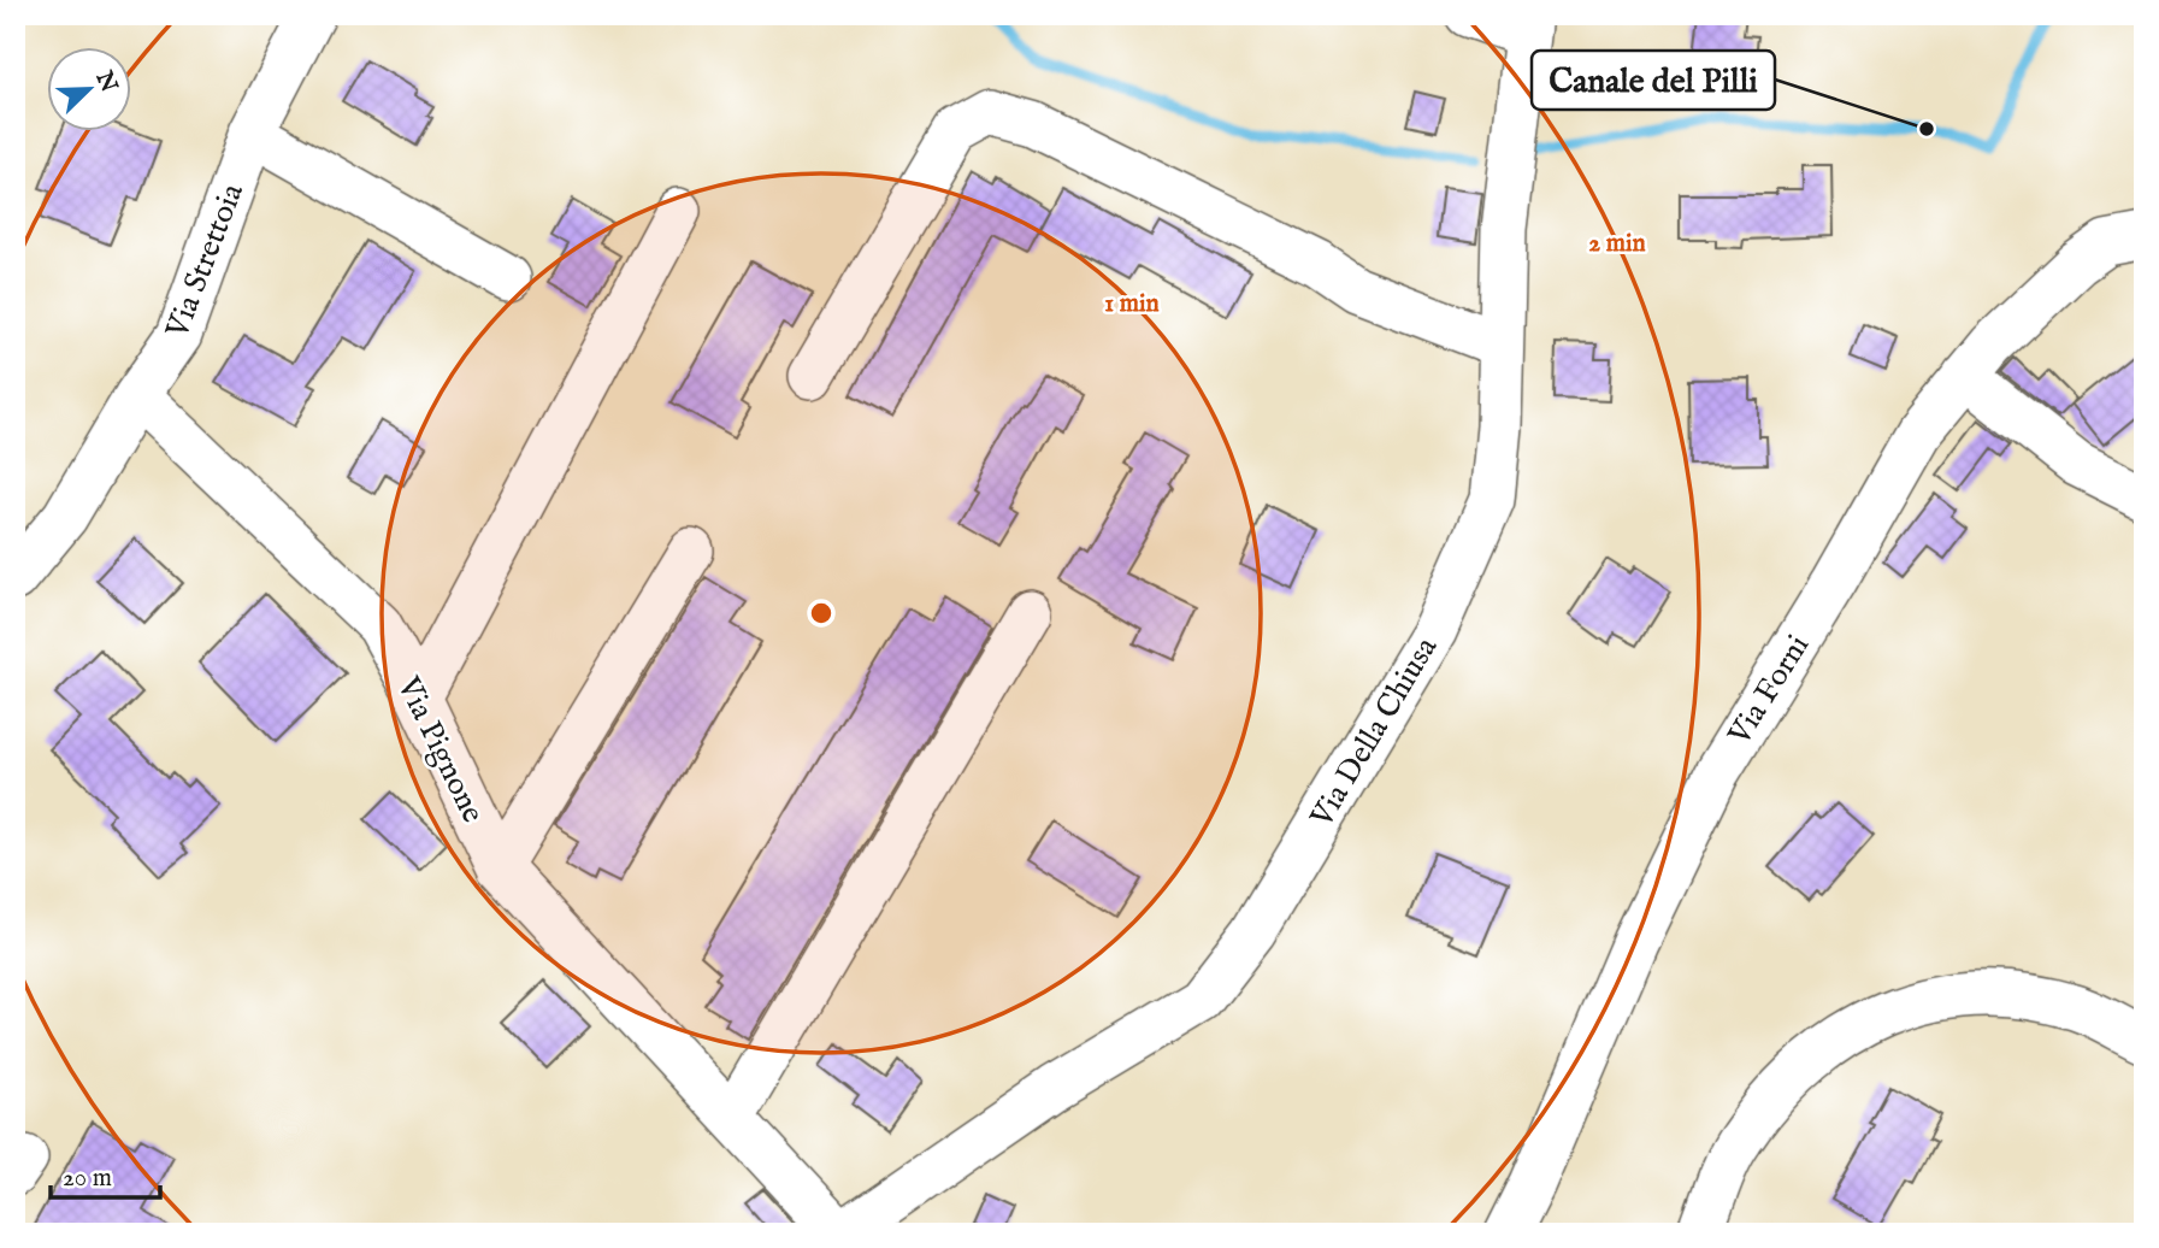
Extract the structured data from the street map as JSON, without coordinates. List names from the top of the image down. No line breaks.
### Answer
{"streets":{"street":["Via Strettoia","Via Forni","Via Della Chiusa","Via Pignone"]},"crossings":[["Via Strettoia","Via Pignone"],["Via Della Chiusa","Via Pignone"]],"places":["Canale del Pilli"],"scale_bar":"20 m","north":"top right","rings":["2 min","1 min"]}
